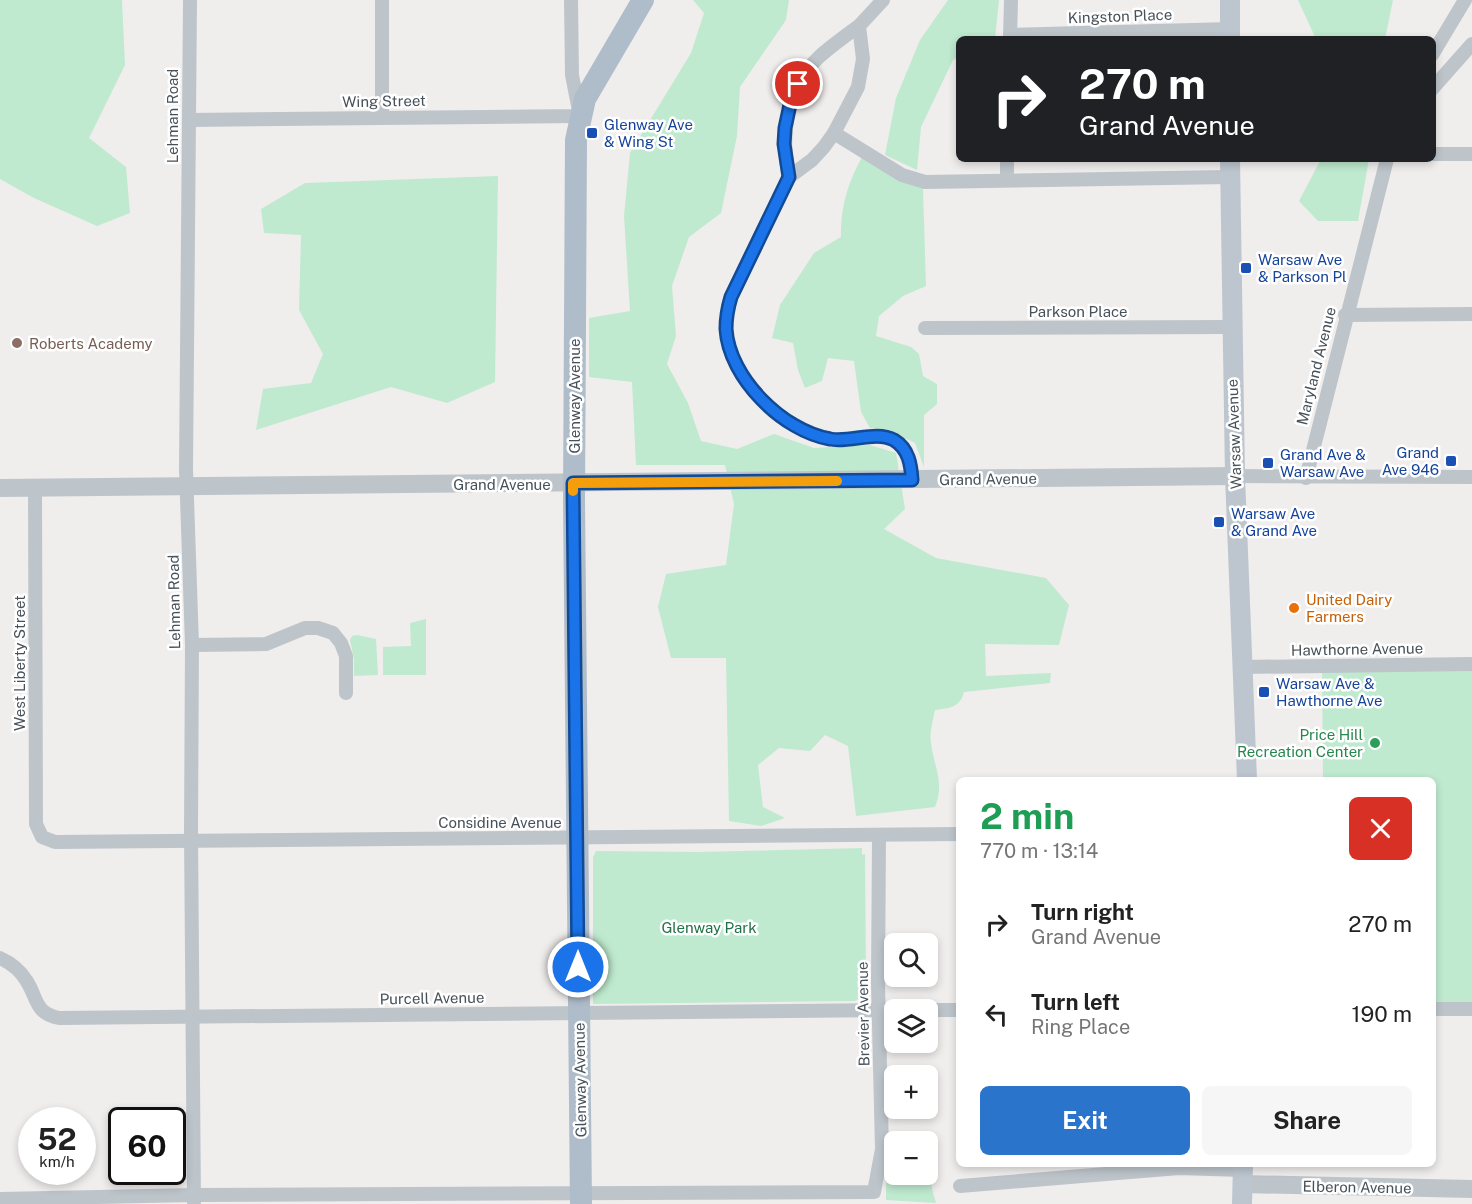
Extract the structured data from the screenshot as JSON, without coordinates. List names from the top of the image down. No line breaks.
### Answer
{"streets":{"main road":["Glenway Avenue","Warsaw Avenue"],"street":["Kingston Place","Wing Street","Lehman Road","Parkson Place","Maryland Avenue","Grand Avenue","Hawthorne Avenue","West Liberty Street","Considine Avenue","Purcell Avenue","Brevier Avenue","Elberon Avenue"]},"crossings":[["Wing Street","Lehman Road"],["Wing Street","Glenway Avenue"],["Lehman Road","Grand Avenue"],["Lehman Road","Considine Avenue"],["Lehman Road","Purcell Avenue"],["Parkson Place","Warsaw Avenue"],["Maryland Avenue","Grand Avenue"],["Glenway Avenue","Grand Avenue"],["Glenway Avenue","Considine Avenue"],["Glenway Avenue","Purcell Avenue"],["Glenway Avenue","Brevier Avenue"],["Warsaw Avenue","Grand Avenue"],["Warsaw Avenue","Hawthorne Avenue"],["Grand Avenue","West Liberty Street"],["West Liberty Street","Considine Avenue"],["Considine Avenue","Brevier Avenue"],["Purcell Avenue","Brevier Avenue"]],"parks":["Glenway Park"],"places":{"transit":["Glenway Ave & Wing St","Warsaw Ave & Parkson Pl","Grand Ave 946","Grand Ave & Warsaw Ave","Warsaw Ave & Grand Ave","Warsaw Ave & Hawthorne Ave"],"other":["Roberts Academy","United Dairy Farmers","Price Hill Recreation Center"]},"page":{"turn":["270 m","Grand Avenue"],"heading":["2 min","770 m · 13:14"],"list":[{"name":"Turn right","note":"Grand Avenue","value":"270 m"},{"name":"Turn left","note":"Ring Place","value":"190 m"}],"map_buttons":["+","−"],"buttons":["Exit","Share"],"speed":"52 km/h","limit":"60"}}
